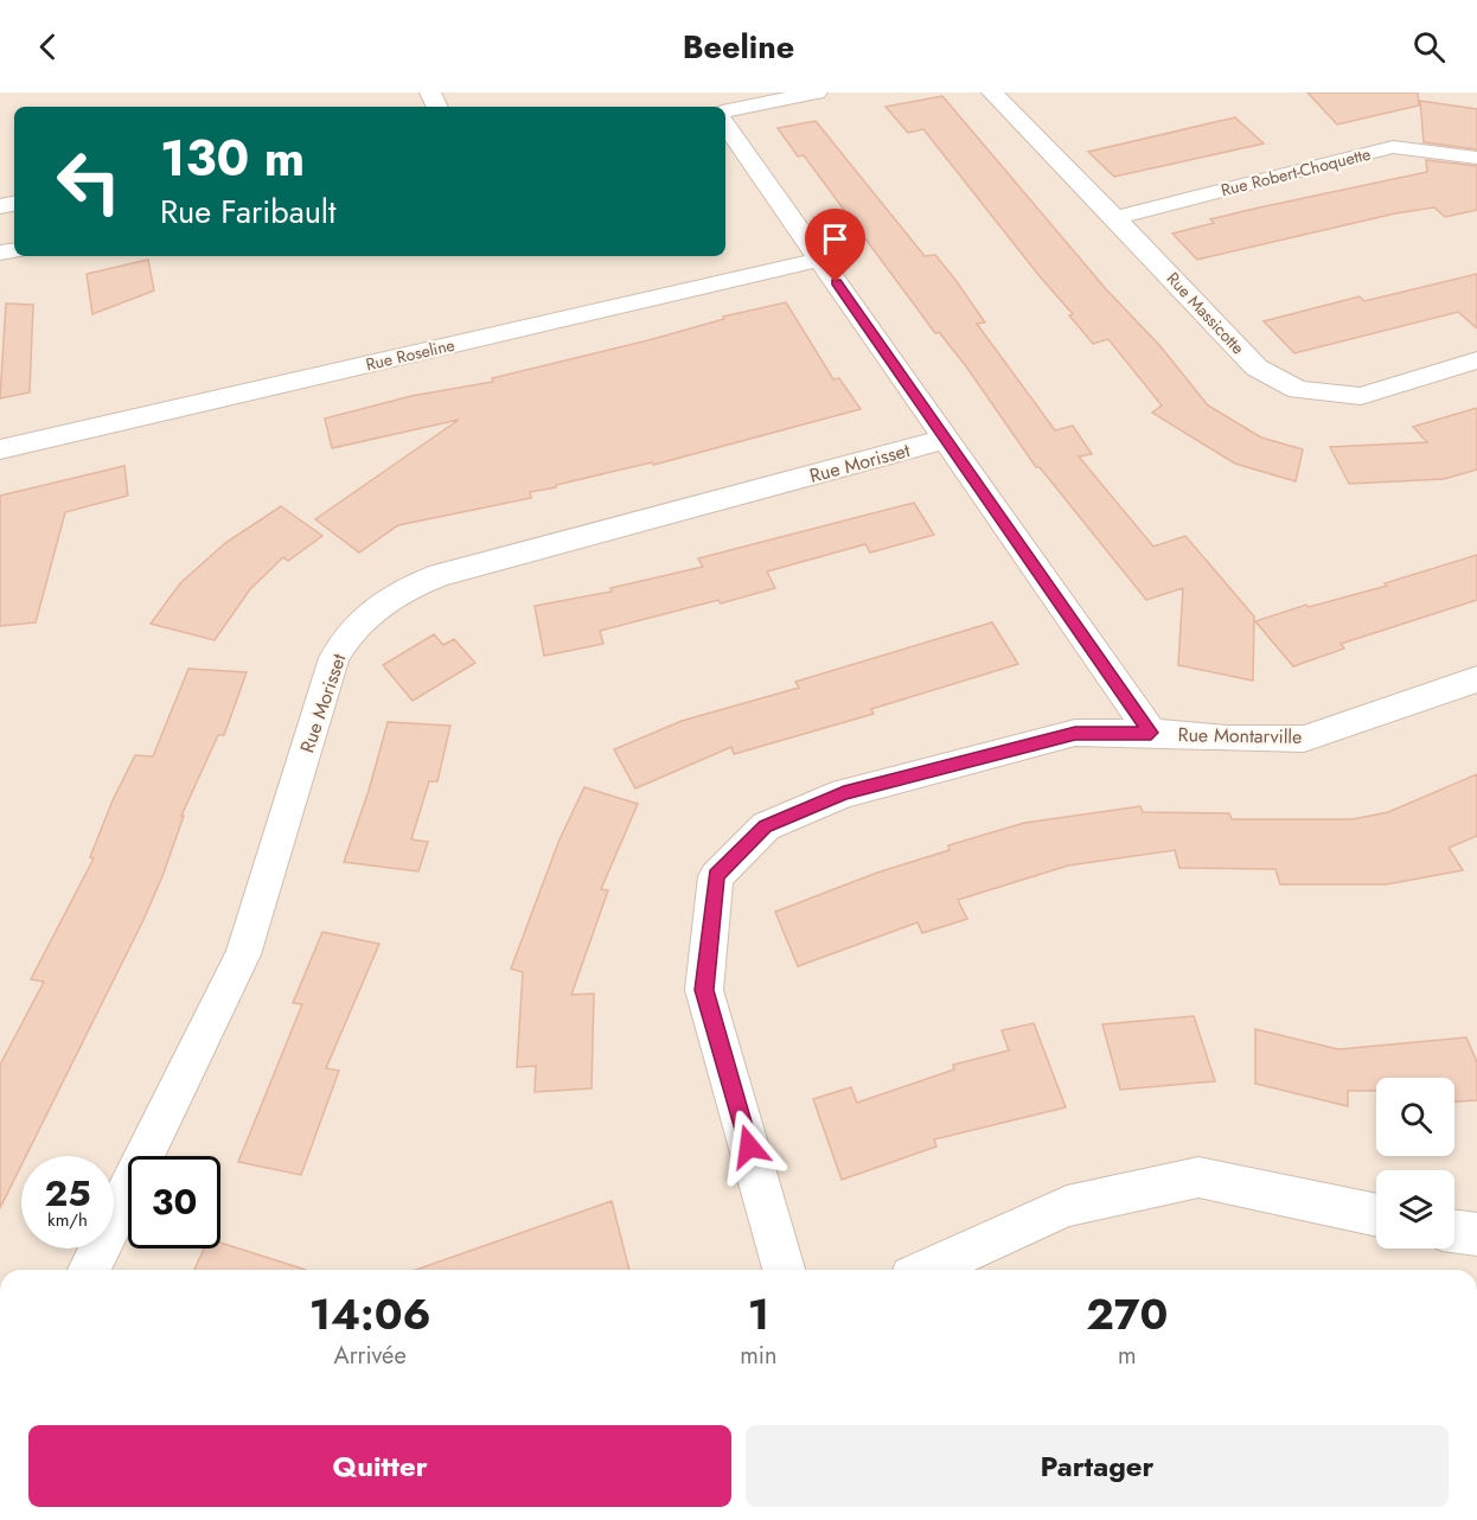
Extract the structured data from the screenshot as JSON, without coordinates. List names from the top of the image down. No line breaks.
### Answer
{"streets":{"street":["Rue Robert-Choquette","Rue Massicotte","Rue Roseline","Rue Morisset","Rue Montarville"]},"crossings":[["Rue Robert-Choquette","Rue Massicotte"]],"page":{"header":"Beeline","turn":["130 m","Rue Faribault"],"speed":"25 km/h","limit":"30","eta":["14:06","Arrivée","1","min","270","m"],"buttons":["Quitter","Partager"]}}
